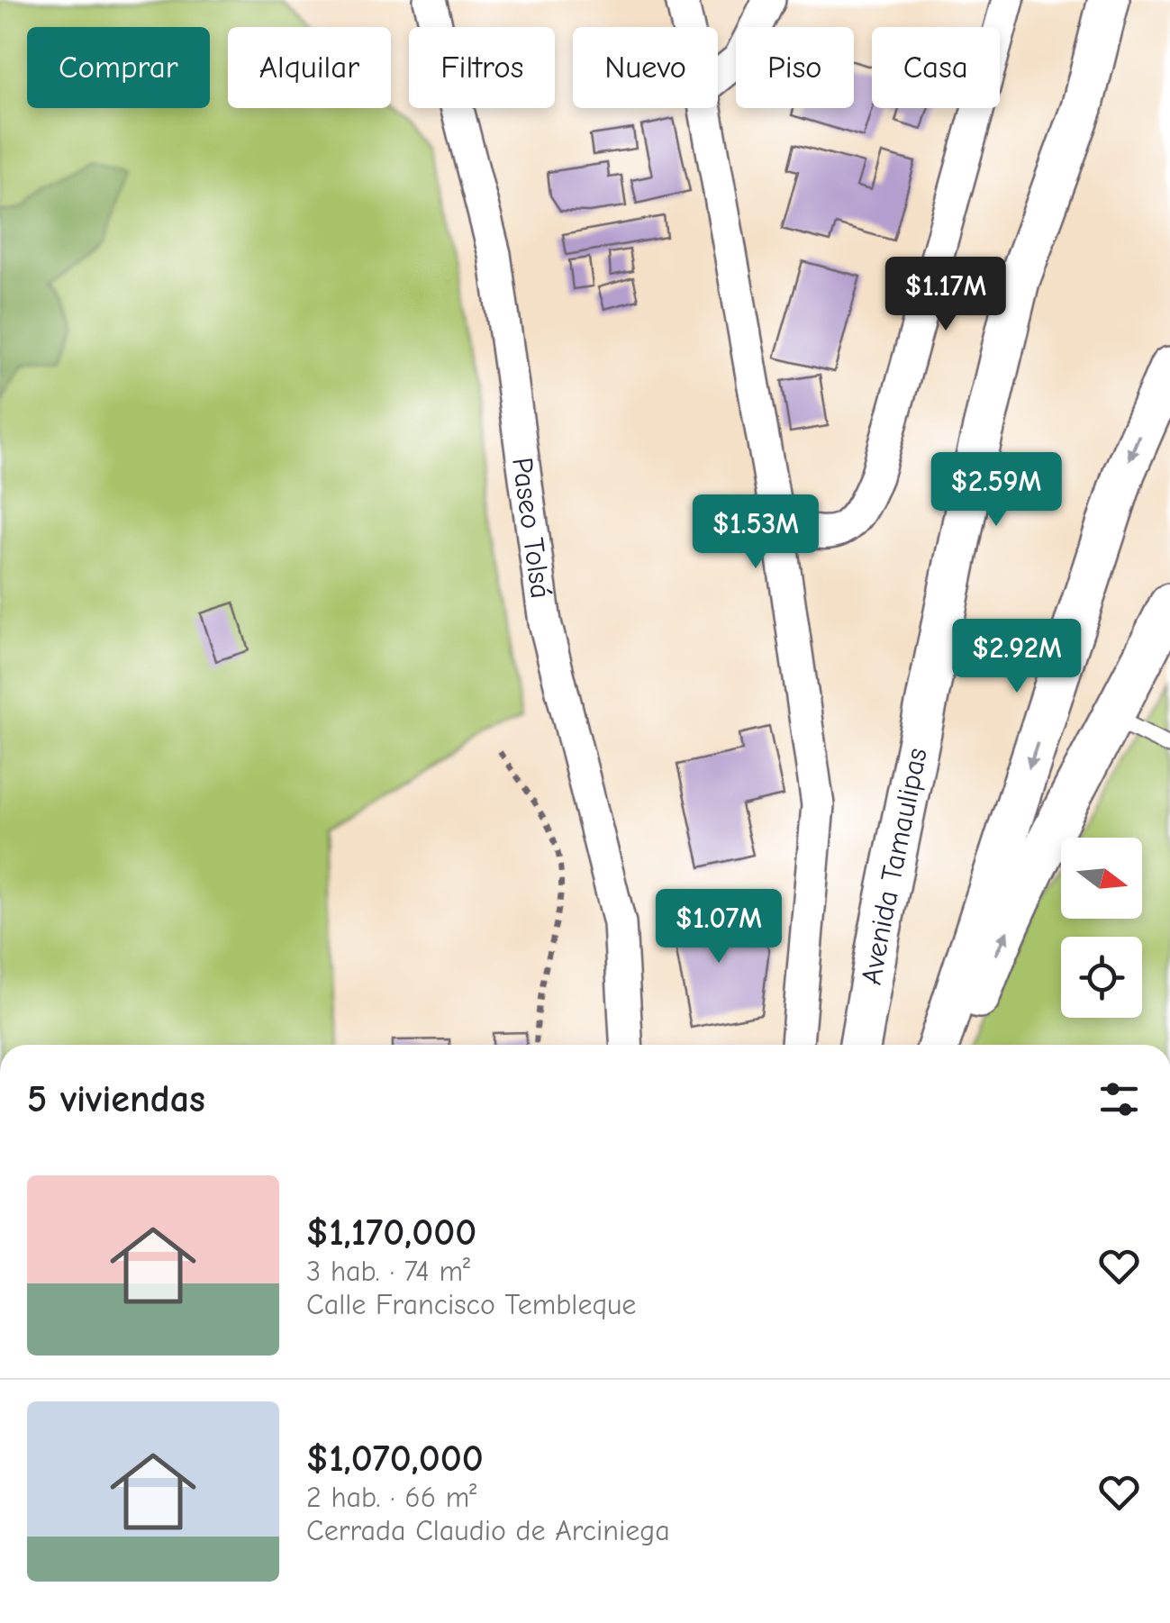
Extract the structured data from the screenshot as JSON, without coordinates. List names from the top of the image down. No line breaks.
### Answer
{"streets":{"street":["Paseo Tolsá","Avenida Tamaulipas"]},"north":"right","page":{"chip":["Comprar","Alquilar","Filtros","Nuevo","Piso","Casa"],"price":["$1.17M","$2.59M","$1.53M","$2.92M","$1.07M"],"heading":"5 viviendas","list":[{"name":"$1,170,000","note":"3 hab. · 74 m² · Calle Francisco Tembleque"},{"name":"$1,070,000","note":"2 hab. · 66 m² · Cerrada Claudio de Arciniega"}]}}
